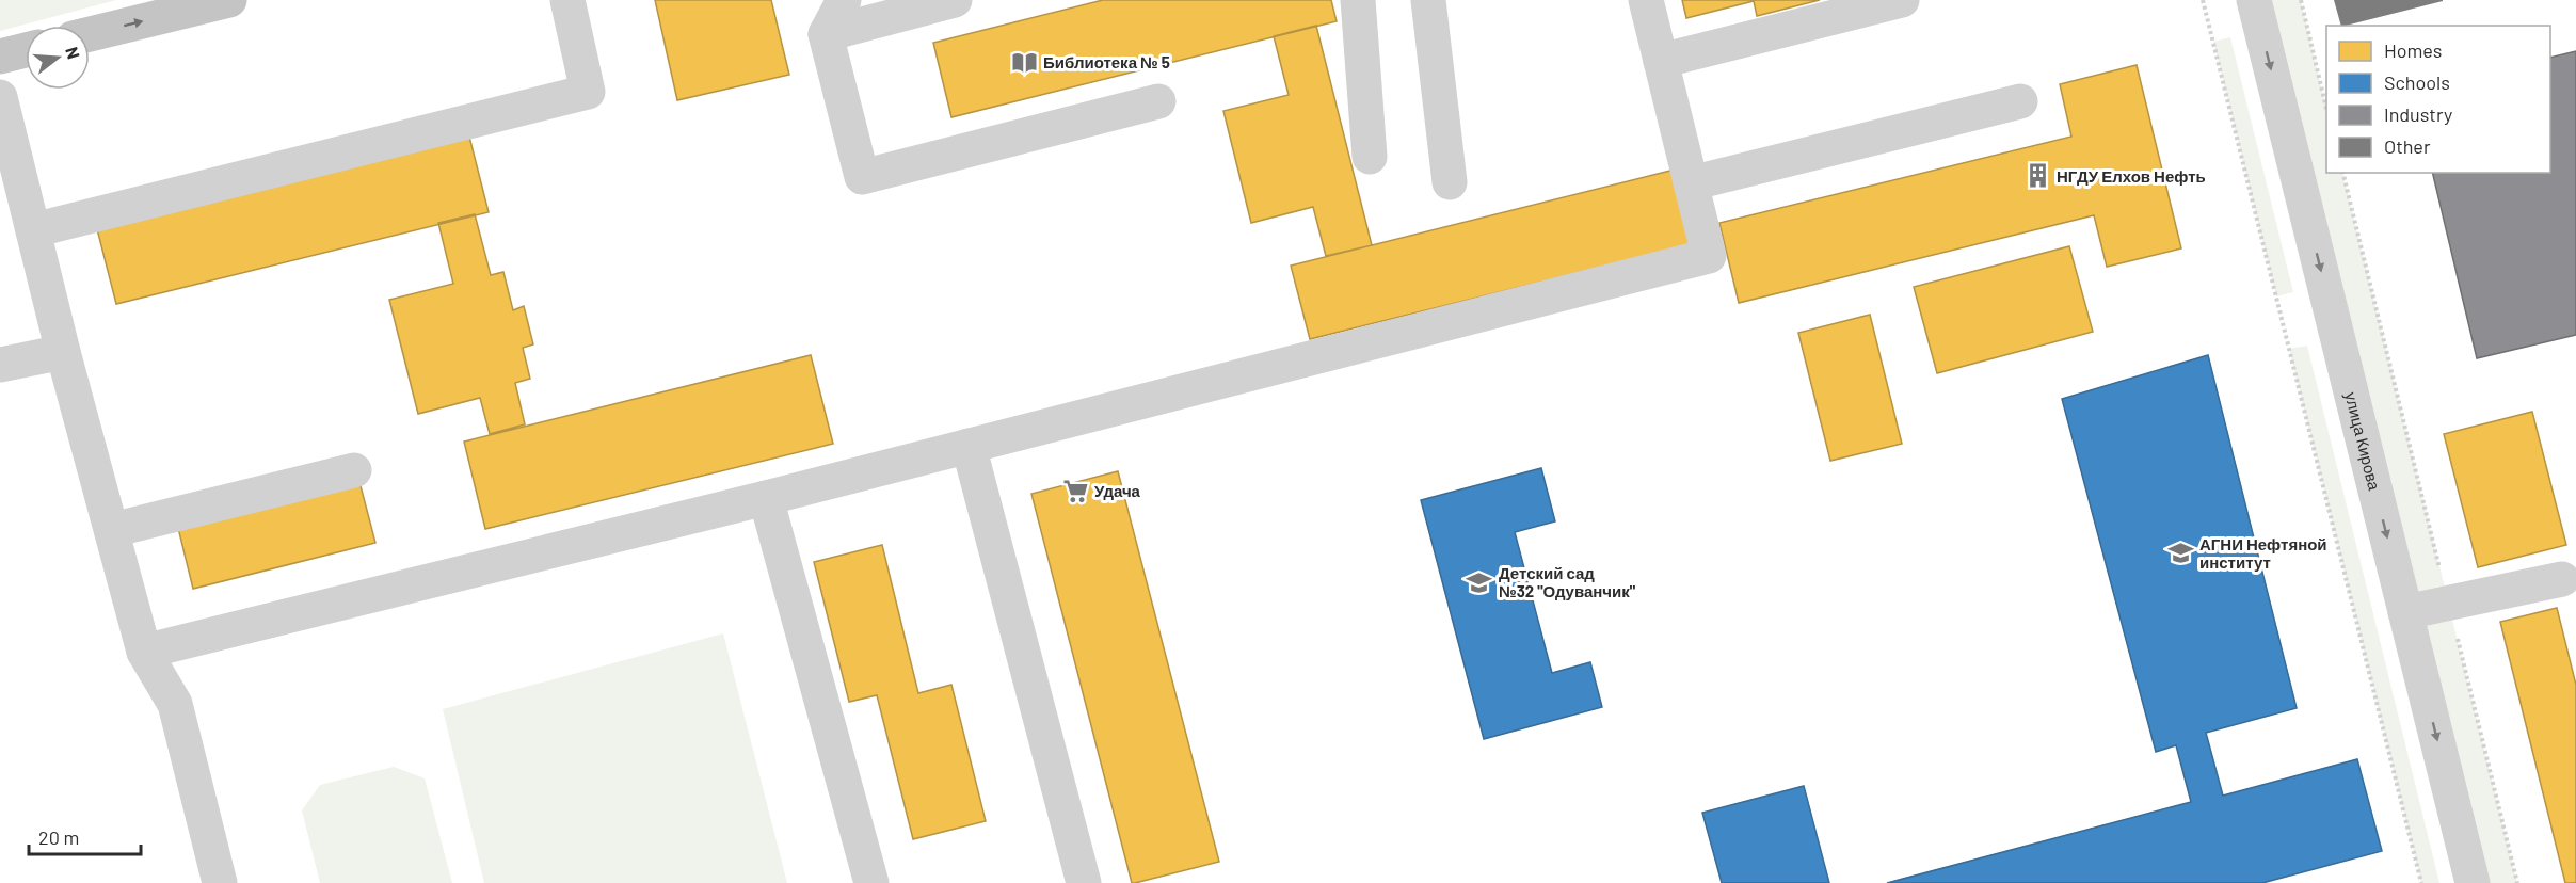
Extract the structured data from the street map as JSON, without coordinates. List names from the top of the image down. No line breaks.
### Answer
{"streets":{"street":["улица Кирова"]},"one_way":["улица Кирова"],"places":{"library":["Библиотека № 5"],"building":["НГДУ Елхов Нефть"],"supermarket":["Удача"],"school or university":["АГНИ Нефтяной институт","Детский сад №32 \"Одуванчик\""]},"legend":["Homes","Schools","Industry","Other"],"scale_bar":"20 m","north":"right"}
